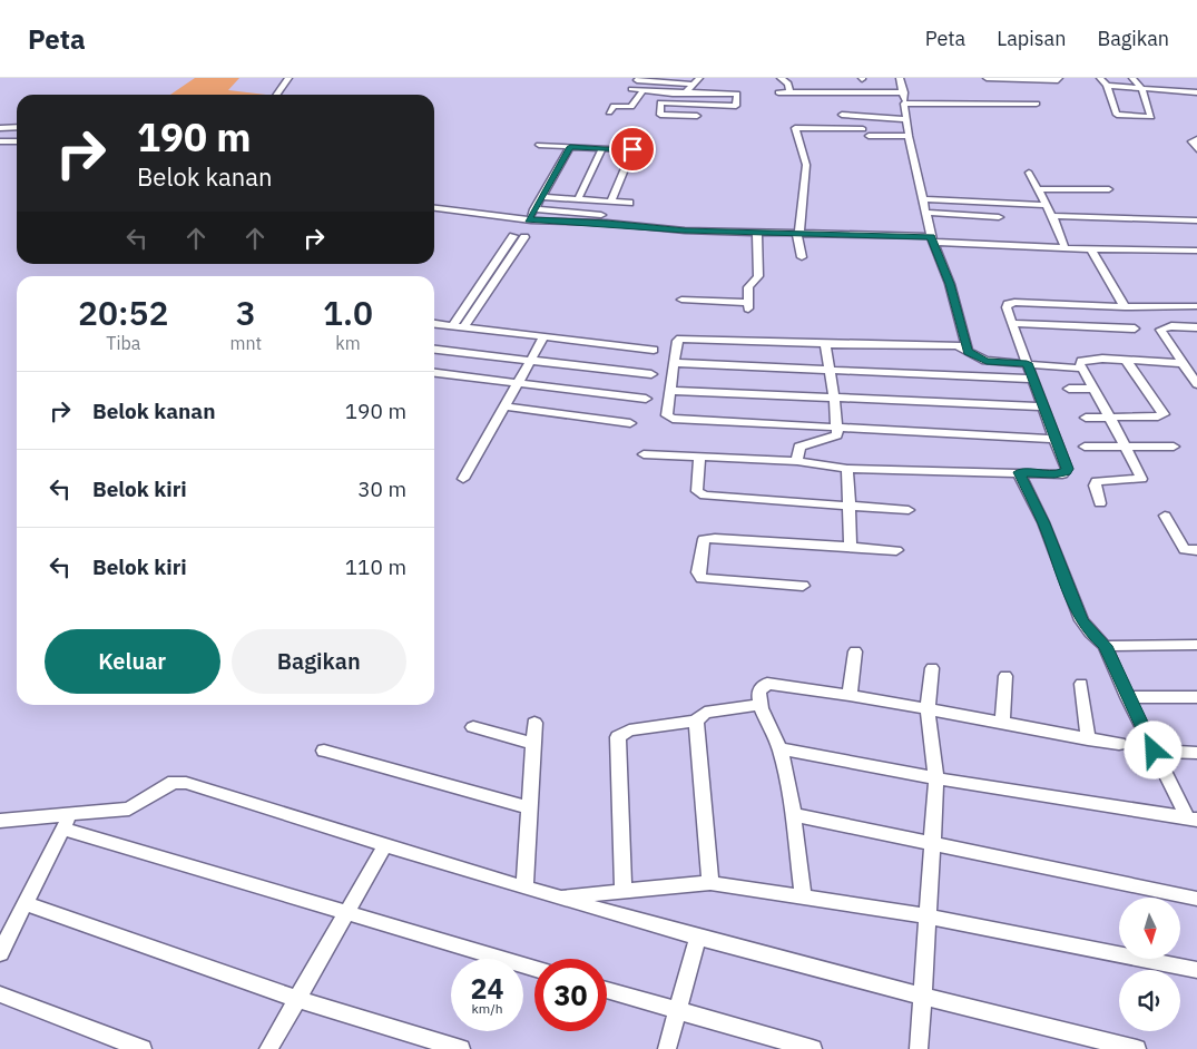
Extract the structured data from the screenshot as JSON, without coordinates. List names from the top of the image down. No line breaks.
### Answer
{"north":"bottom","page":{"header":"Peta","nav":["Peta","Lapisan","Bagikan"],"turn":["190 m","Belok kanan"],"eta":["20:52","Tiba","3","mnt","1.0","km"],"list":[{"name":"Belok kanan","value":"190 m"},{"name":"Belok kiri","value":"30 m"},{"name":"Belok kiri","value":"110 m"}],"buttons":["Keluar","Bagikan"],"speed":"24 km/h","limit":"30"}}
